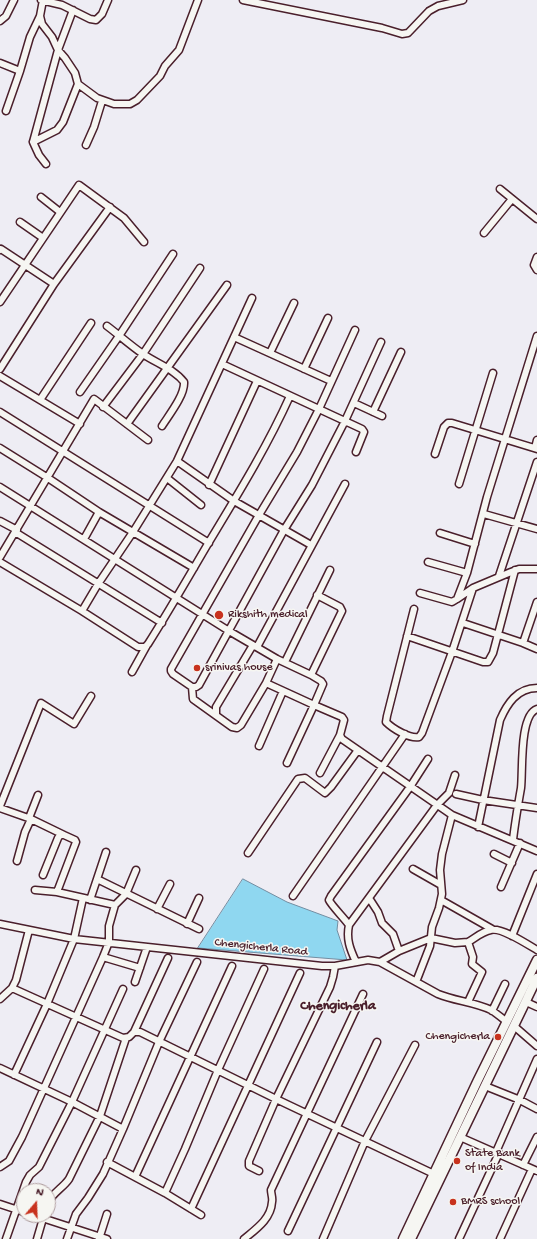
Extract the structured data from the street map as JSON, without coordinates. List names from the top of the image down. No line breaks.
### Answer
{"streets":{"street":["Chengicherla Road"]},"districts":["Chengicherla"],"places":["Rikshith medical","srinivas house","Chengicherla","State Bank of India","BMRS school"],"north":"top"}
